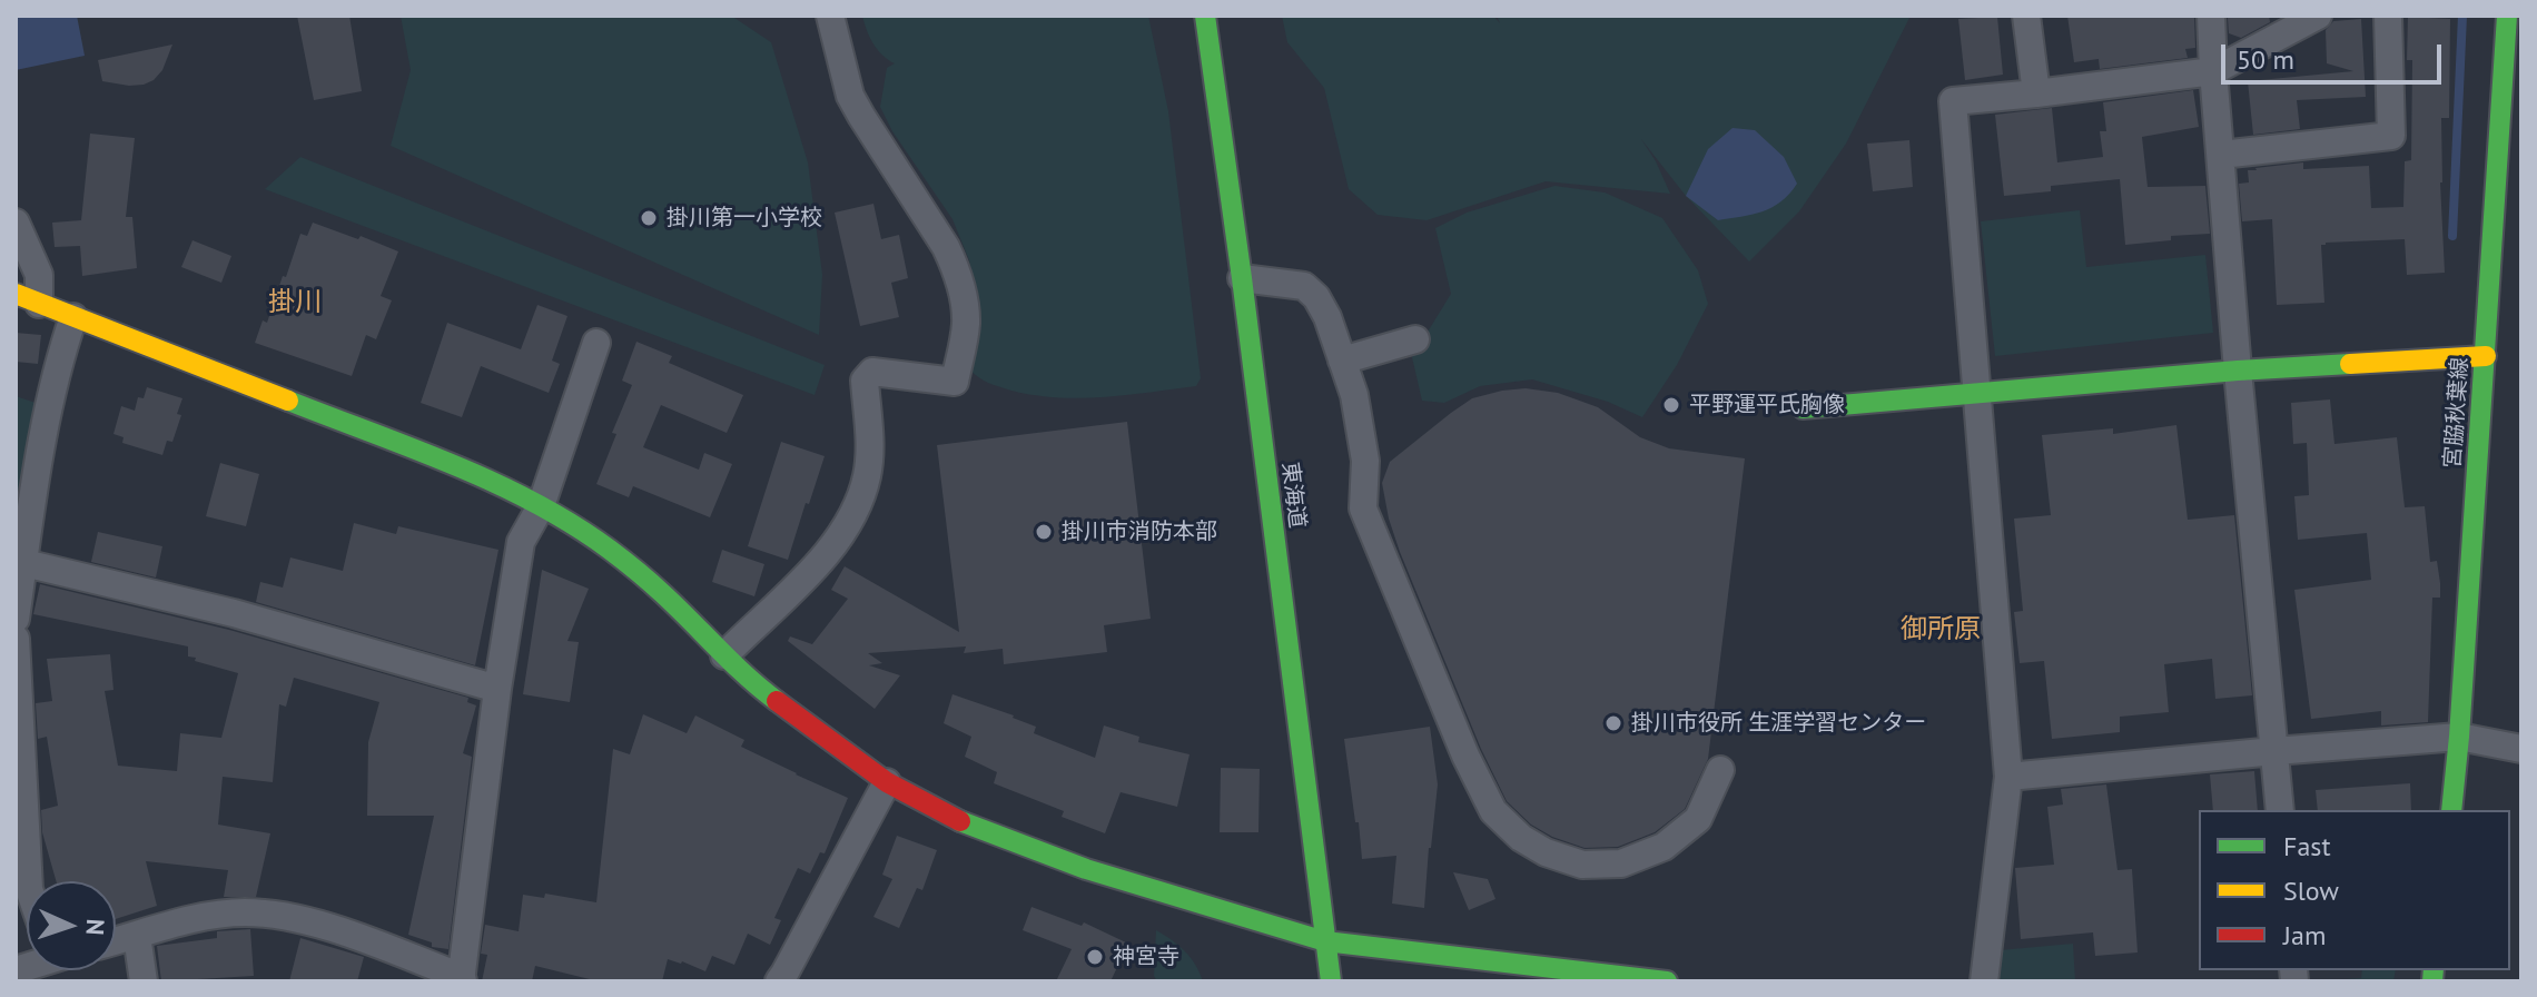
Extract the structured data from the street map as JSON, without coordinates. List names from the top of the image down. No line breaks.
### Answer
{"streets":{"street":["宮脇秋葉線","東海道"]},"districts":["掛川","御所原"],"places":["掛川第一小学校","平野運平氏胸像","掛川市消防本部","掛川市役所 生涯学習センター","神宮寺"],"legend":["Fast","Slow","Jam"],"scale_bar":"50 m","north":"right"}
